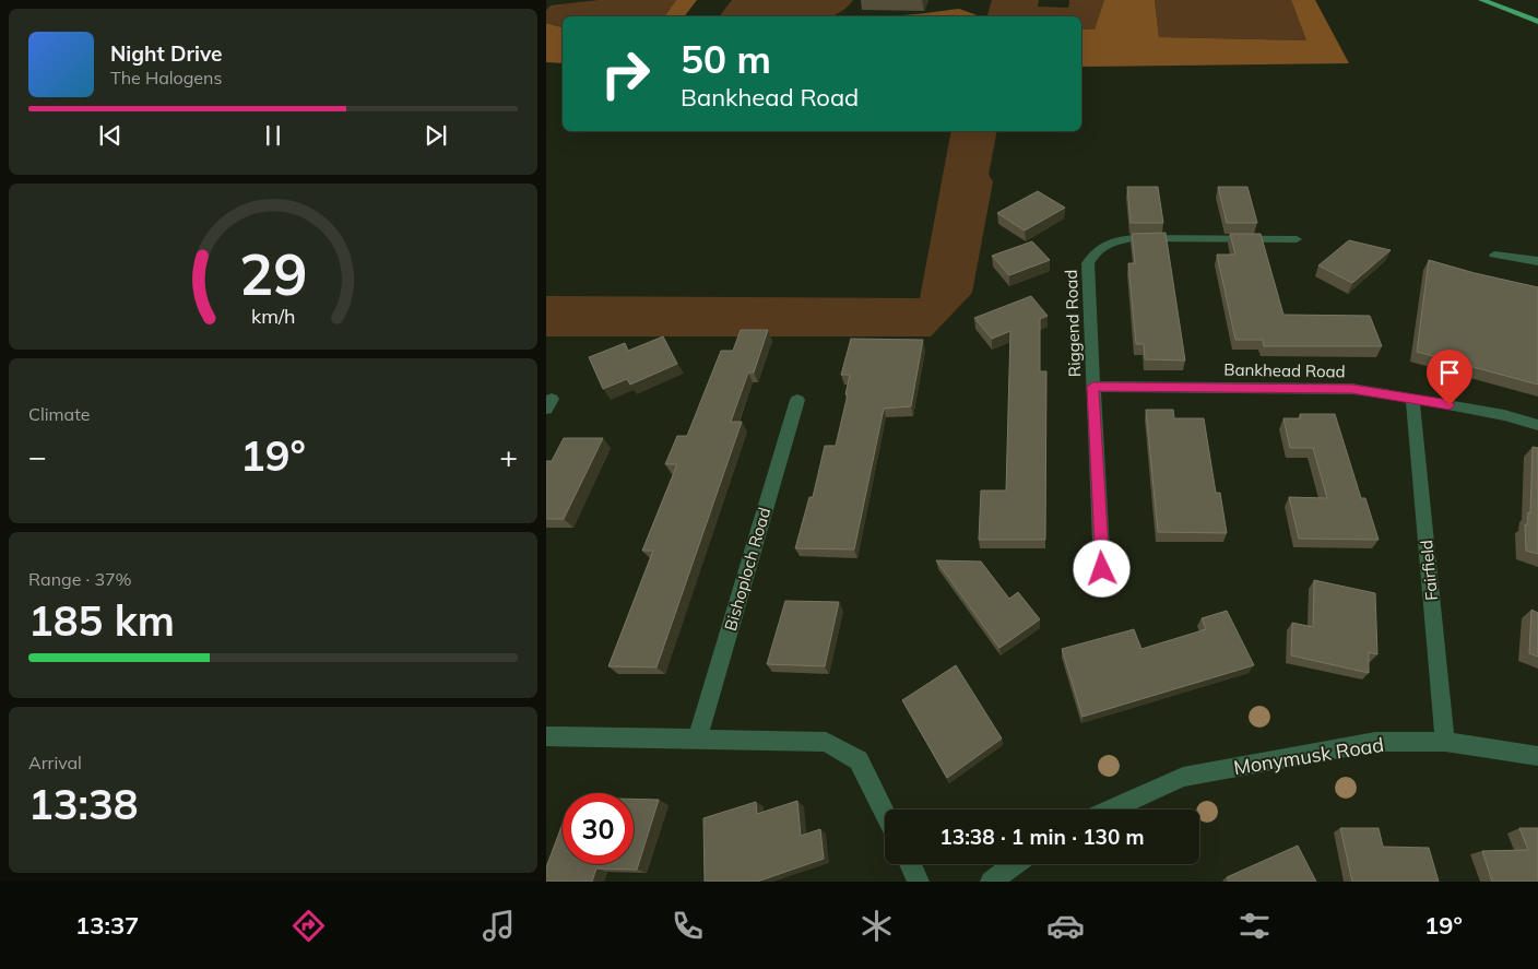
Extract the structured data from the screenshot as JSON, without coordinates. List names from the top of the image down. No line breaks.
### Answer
{"streets":{"street":["Riggend Road","Bankhead Road","Bishoploch Road","Fairfield","Monymusk Road"]},"crossings":[["Riggend Road","Bankhead Road"],["Bankhead Road","Fairfield"],["Fairfield","Monymusk Road"]],"page":{"turn":["50 m","Bankhead Road"],"song":["Night Drive","The Halogens"],"tile":["Climate",["Range · 37%","185 km"],["Arrival","13:38"]],"heat":["−","19°","+"],"limit":"30","trip":"13:38 · 1 min · 130 m","tabs":["13:37","19°"],"gauge":["29","km/h"]}}
